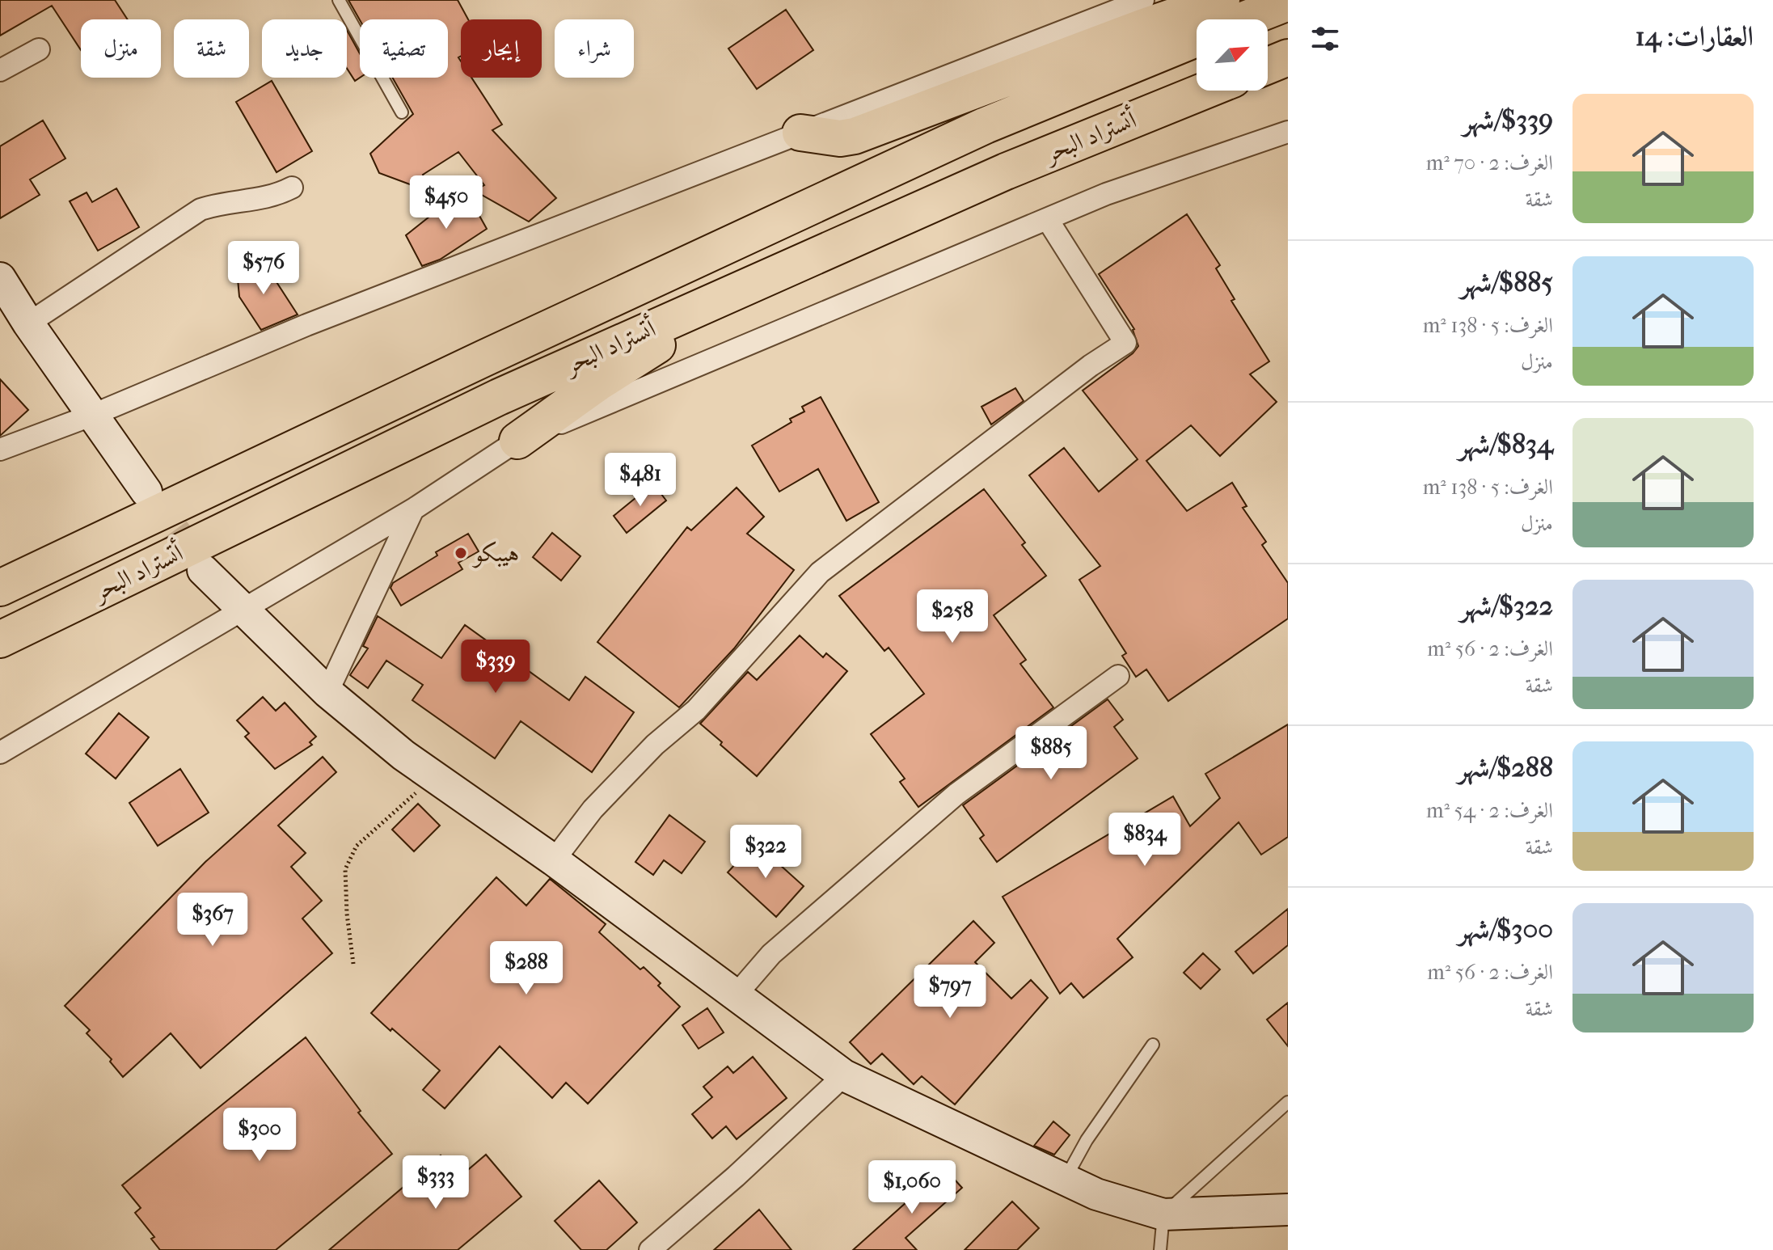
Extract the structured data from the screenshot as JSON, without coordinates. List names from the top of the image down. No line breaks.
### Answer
{"streets":{"highway":["أتستراد البحر"]},"places":["هيبكو"],"north":"top right","page":{"heading":"العقارات: 14","chip":["شراء","إيجار","تصفية","جديد","شقة","منزل"],"list":[{"name":"$339/شهر","note":"الغرف: 2 · 70 m² · شقة"},{"name":"$885/شهر","note":"الغرف: 5 · 138 m² · منزل"},{"name":"$834/شهر","note":"الغرف: 5 · 138 m² · منزل"},{"name":"$322/شهر","note":"الغرف: 2 · 56 m² · شقة"},{"name":"$288/شهر","note":"الغرف: 2 · 54 m² · شقة"},{"name":"$300/شهر","note":"الغرف: 2 · 56 m² · شقة"}],"price":["$450","$576","$481","$258","$339","$885","$834","$322","$367","$288","$797","$300","$333","$1,060"]}}
